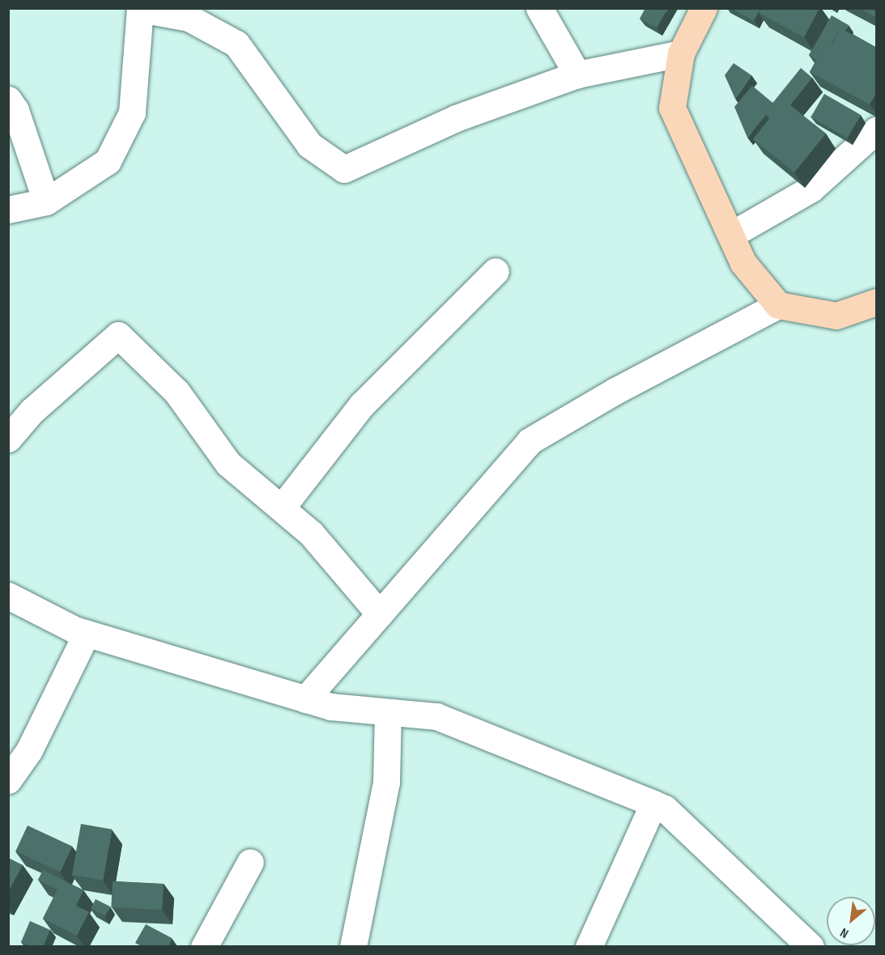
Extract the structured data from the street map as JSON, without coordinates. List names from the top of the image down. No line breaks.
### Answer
{"north":"bottom left"}
